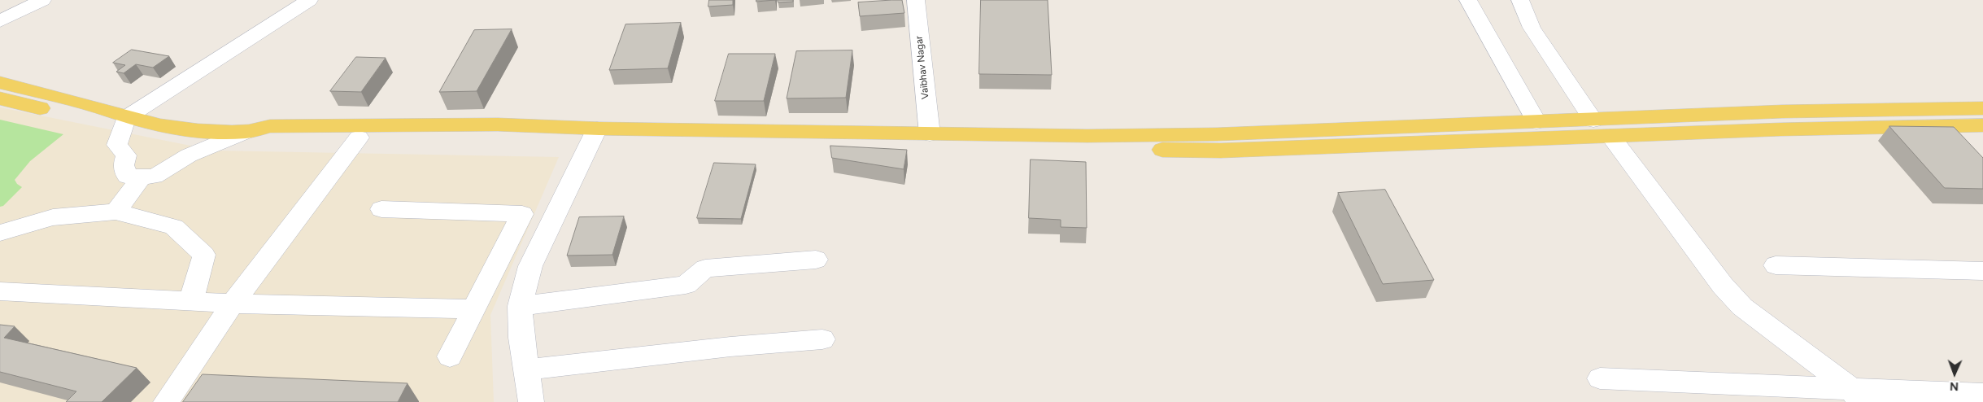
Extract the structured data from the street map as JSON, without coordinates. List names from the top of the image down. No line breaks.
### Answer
{"streets":{"street":["Vaibhav Nagar"]},"north":"bottom"}
